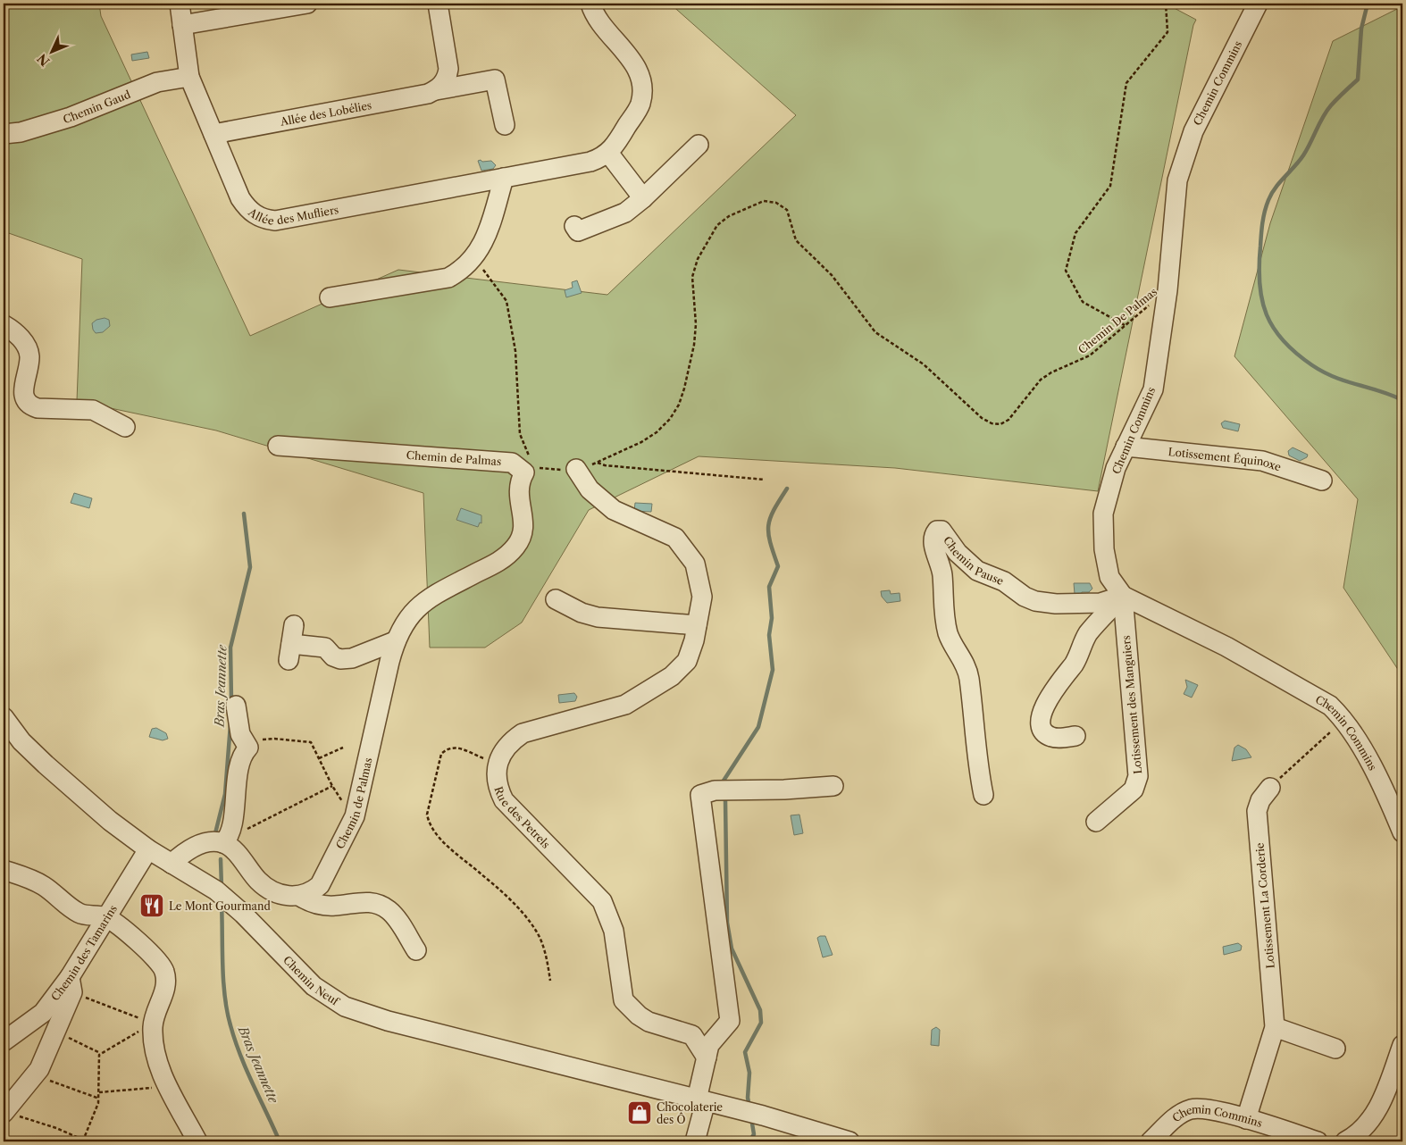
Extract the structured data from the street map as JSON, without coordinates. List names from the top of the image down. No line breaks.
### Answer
{"streets":{"street":["Chemin Commins","Chemin Gaud","Allée des Lobélies","Allée des Mufliers","Chemin de Palmas","Lotissement Équinoxe","Chemin Pause","Lotissement des Manguiers","Rue des Petrels","Lotissement La Corderie","Chemin des Tamarins","Chemin Neuf"],"path":["Chemin De Palmas"]},"crossings":[["Chemin Commins","Lotissement Équinoxe"],["Chemin Commins","Chemin Pause"],["Chemin Commins","Lotissement des Manguiers"],["Chemin Commins","Lotissement La Corderie"],["Chemin Gaud","Allée des Mufliers"],["Allée des Lobélies","Allée des Mufliers"],["Chemin De Palmas","Chemin de Palmas"],["Chemin De Palmas","Rue des Petrels"],["Chemin Pause","Lotissement des Manguiers"],["Chemin des Tamarins","Chemin Neuf"]],"water":["Bras Jeannette"],"places":{"restaurant":["Le Mont Gourmand"],"shop":["Chocolaterie des Ô"]},"north":"bottom left"}
